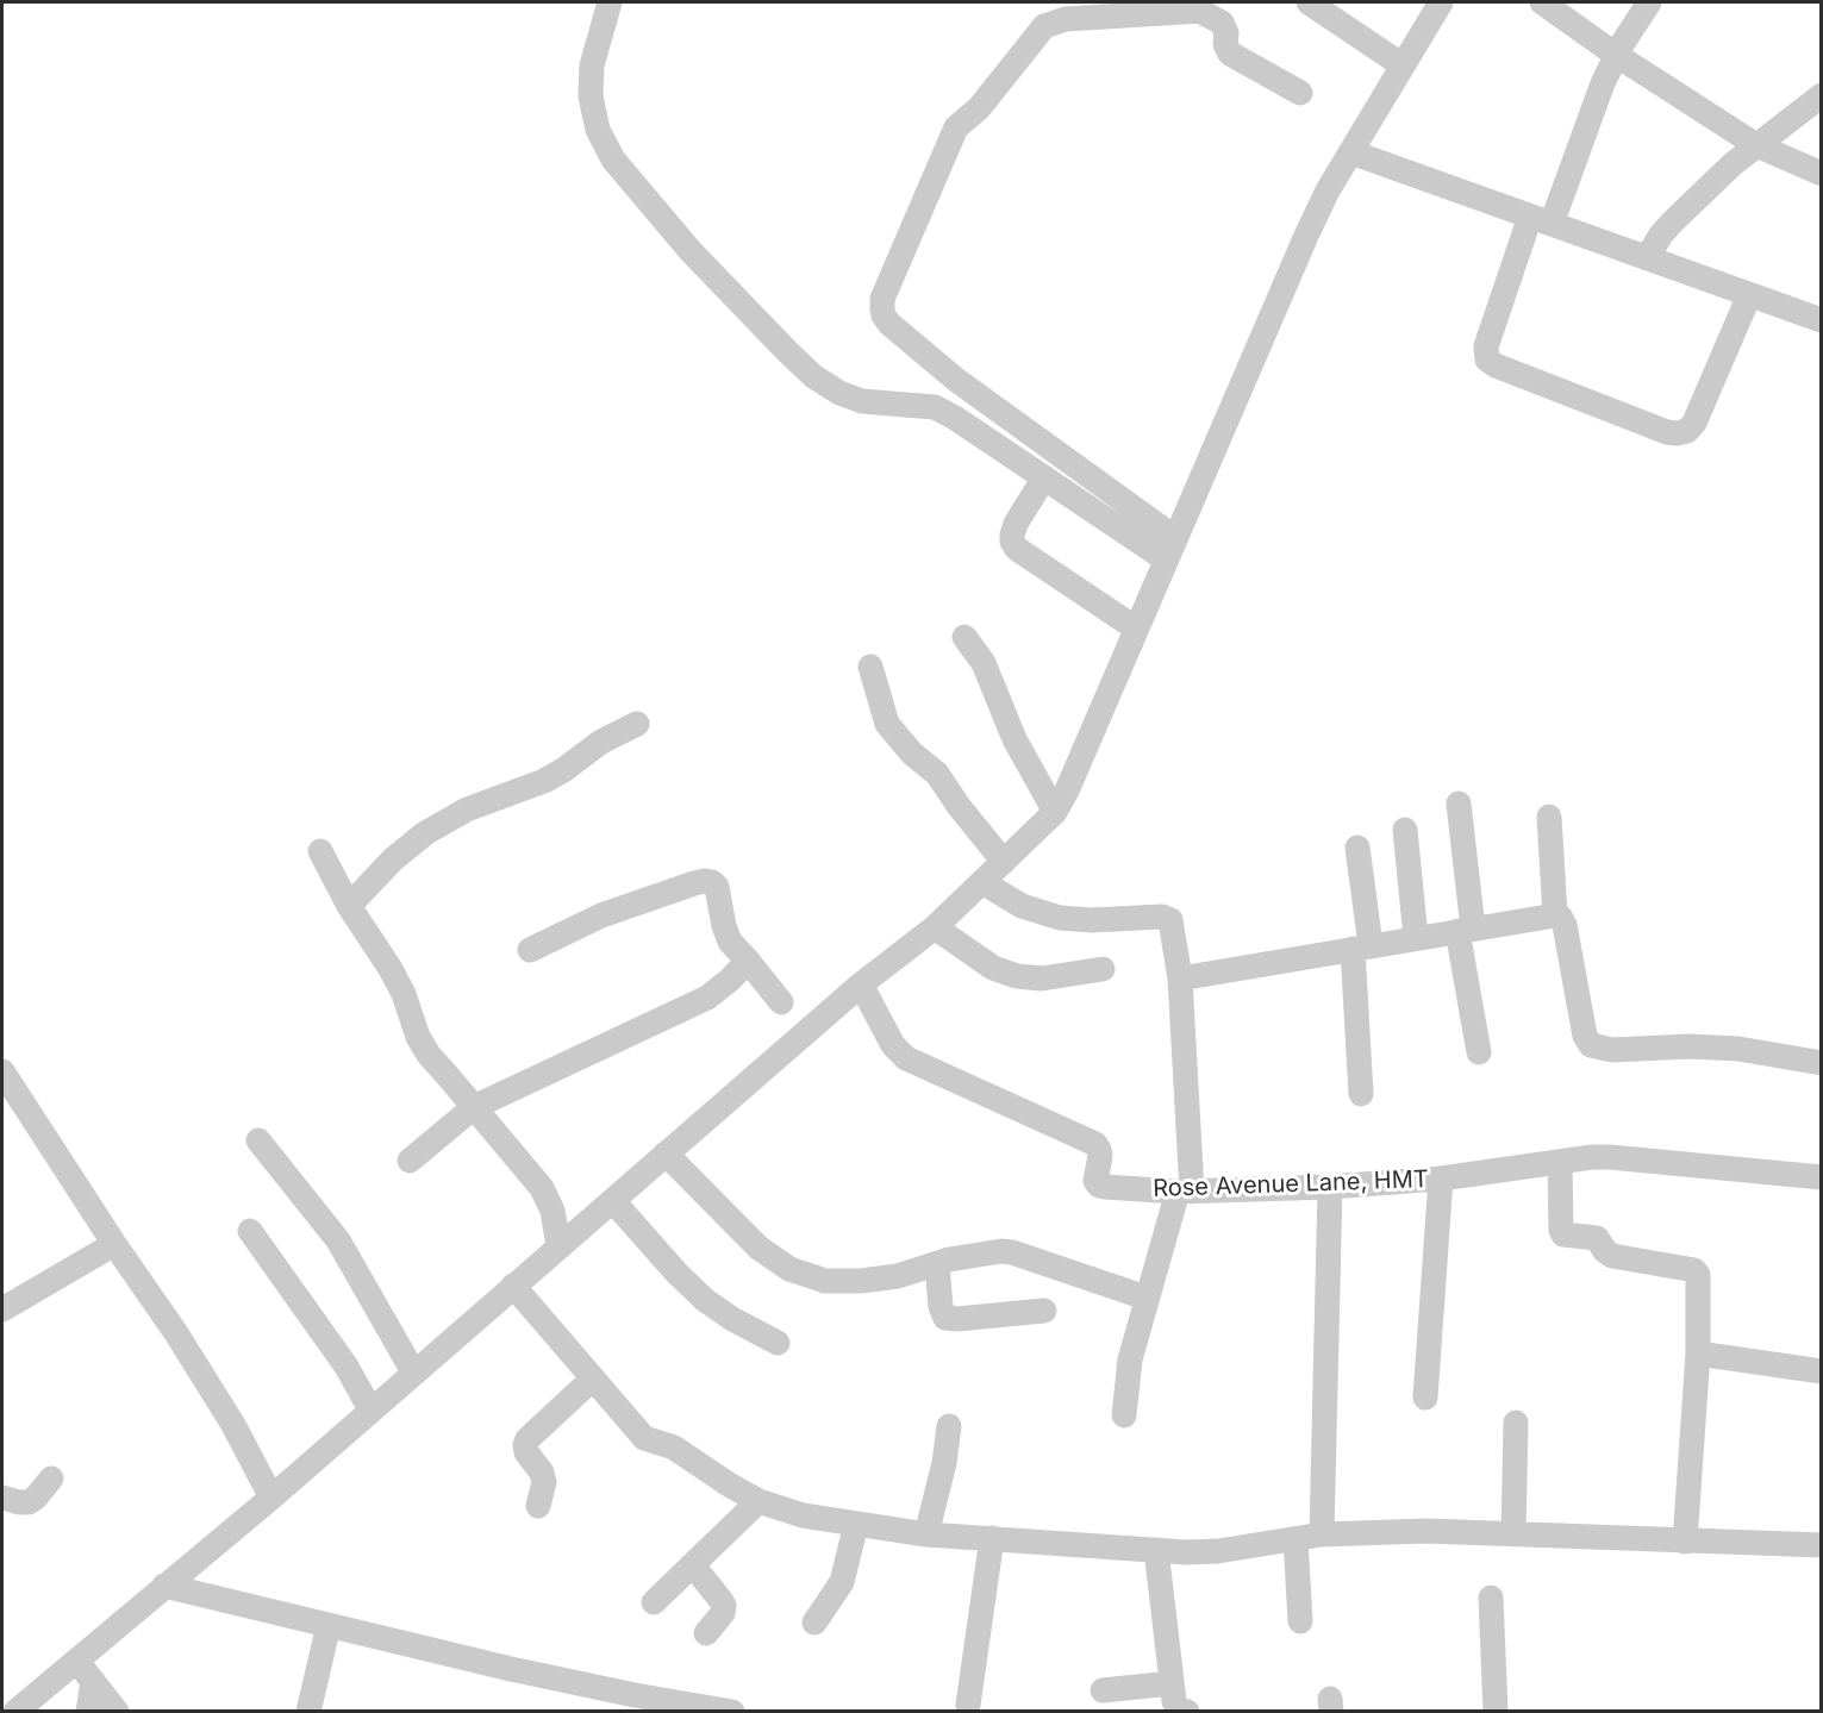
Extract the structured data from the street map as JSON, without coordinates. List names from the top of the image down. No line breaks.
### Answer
{"streets":{"street":["Rose Avenue Lane, HMT"]}}
